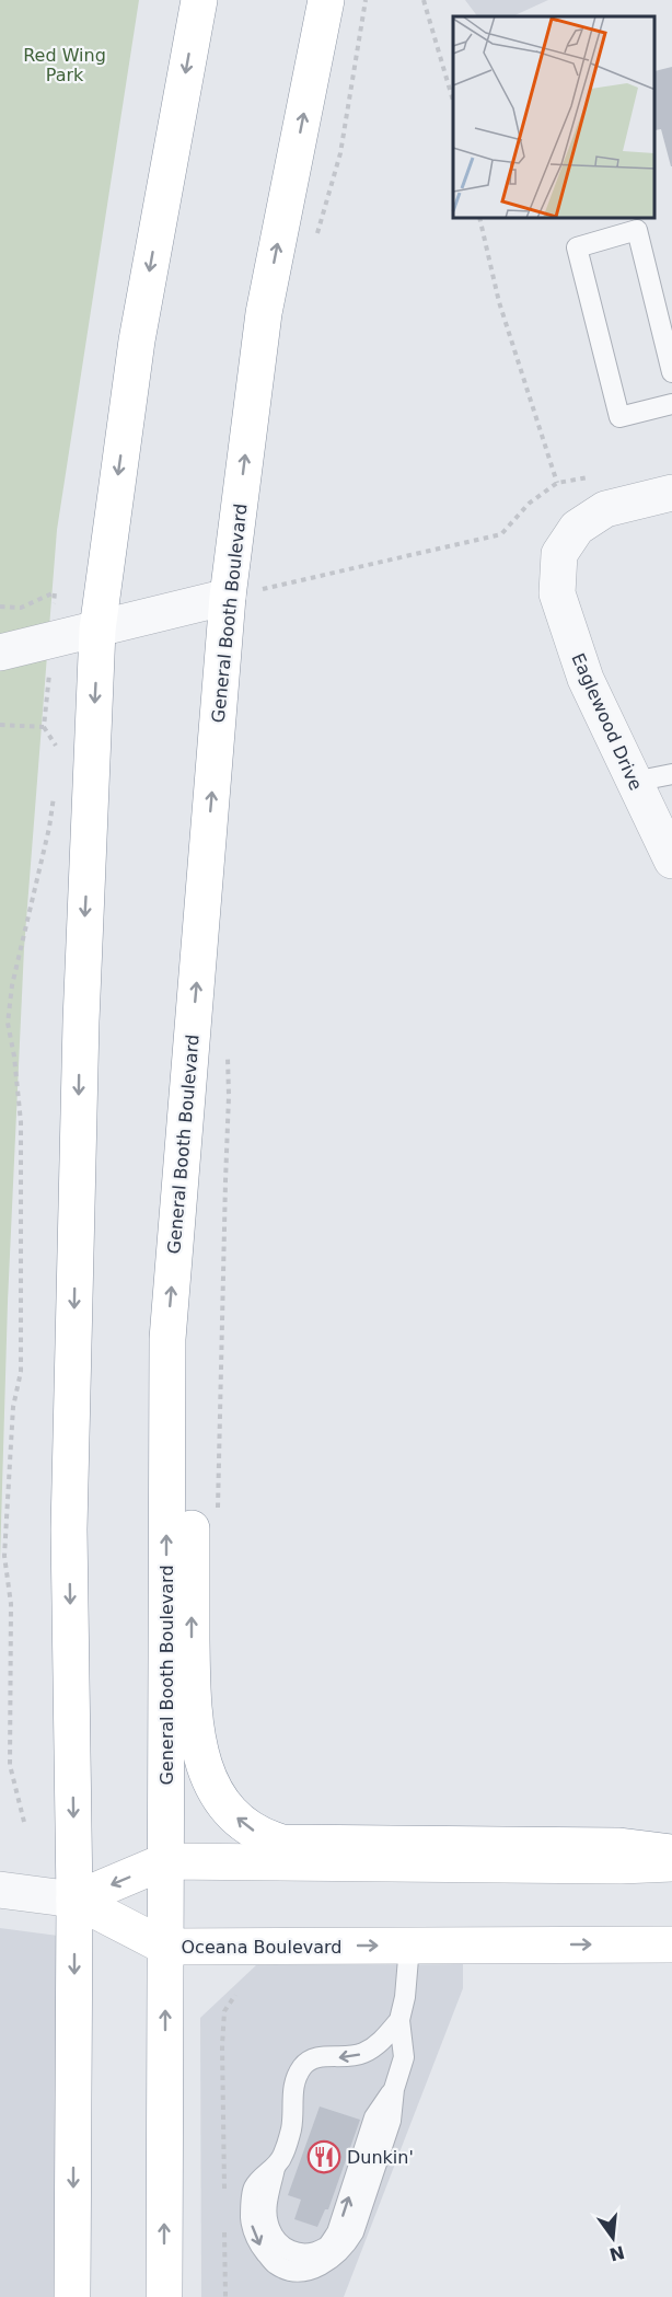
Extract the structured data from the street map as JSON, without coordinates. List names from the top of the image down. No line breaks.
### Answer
{"streets":{"main road":["General Booth Boulevard","Oceana Boulevard"],"street":["Eaglewood Drive"]},"crossings":[["General Booth Boulevard","Oceana Boulevard"]],"parks":["Red Wing Park"],"places":{"restaurant":["Dunkin'"]},"north":"bottom"}
